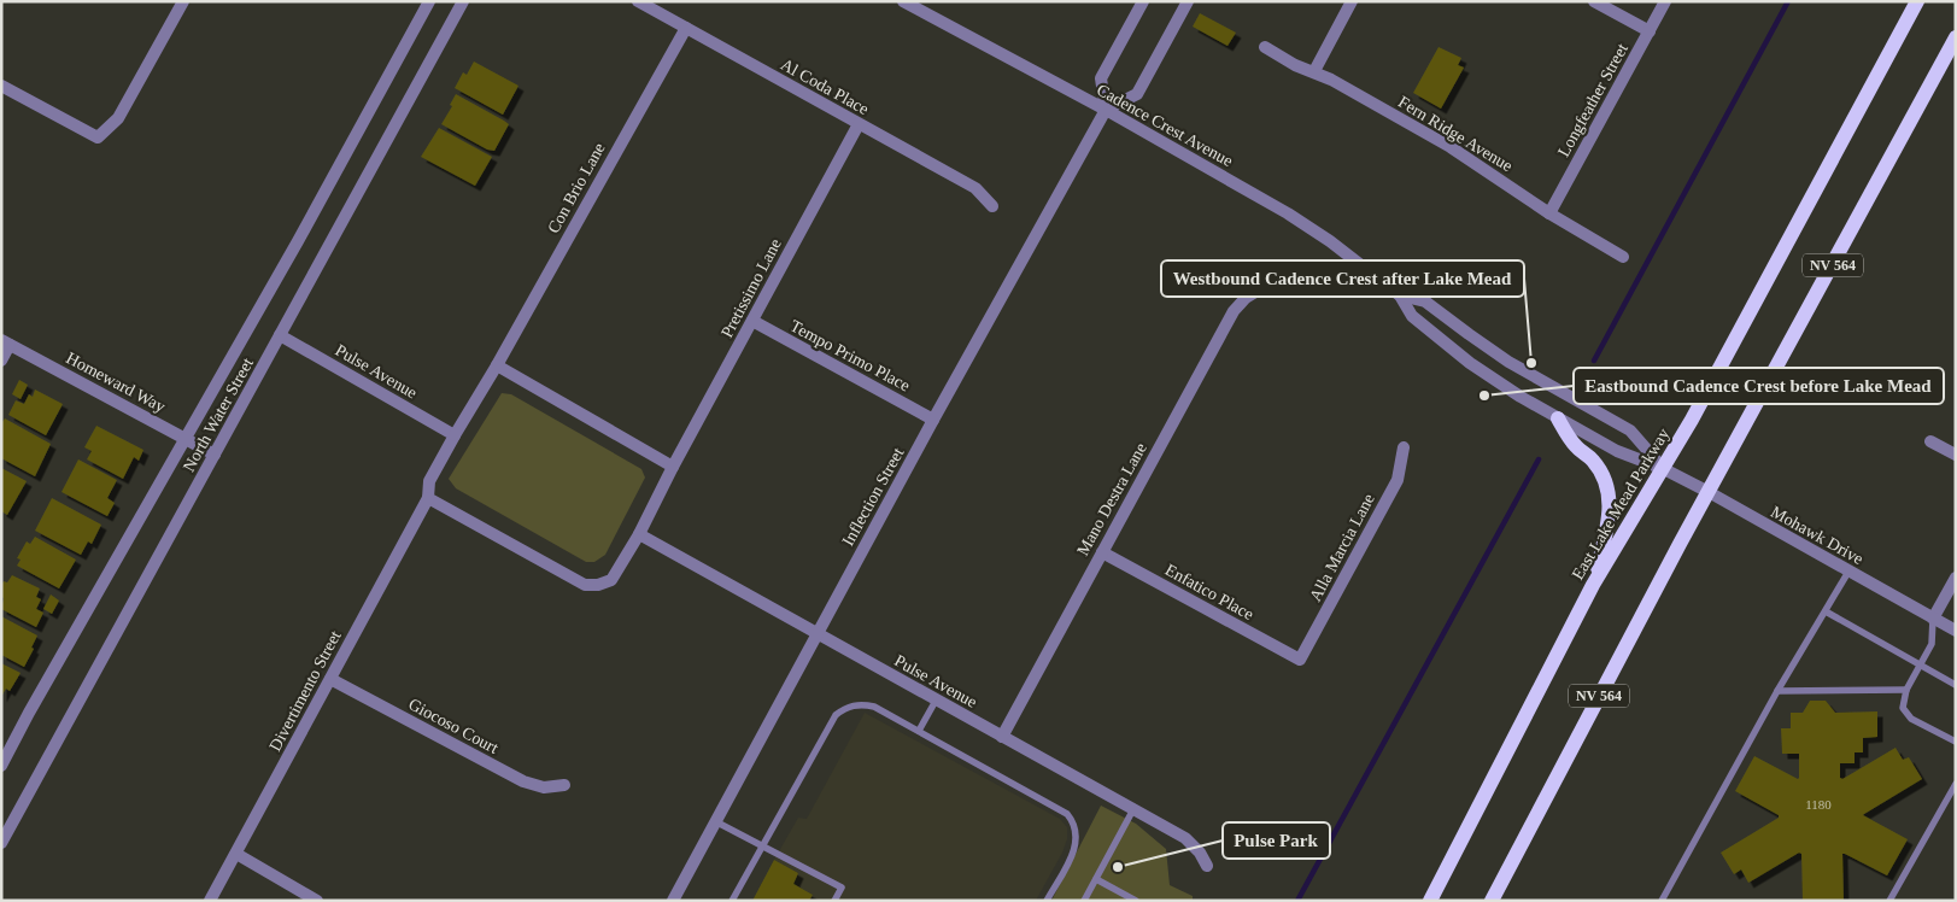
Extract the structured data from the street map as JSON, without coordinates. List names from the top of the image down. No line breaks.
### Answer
{"streets":{"main road":["NV 564","East Lake Mead Parkway"],"street":["Al Coda Place","Longfeather Street","Cadence Crest Avenue","Fern Ridge Avenue","Con Brio Lane","Pretissimo Lane","Tempo Primo Place","Pulse Avenue","Homeward Way","North Water Street","Inflection Street","Mano Destra Lane","Mohawk Drive","Alla Marcia Lane","Enfatico Place","Divertimento Street","Giocoso Court"]},"crossings":[["Al Coda Place","Con Brio Lane"],["Al Coda Place","Pretissimo Lane"],["Longfeather Street","Fern Ridge Avenue"],["Cadence Crest Avenue","Inflection Street"],["Cadence Crest Avenue","East Lake Mead Parkway"],["Cadence Crest Avenue","Mohawk Drive"],["NV 564","Mohawk Drive"],["Pretissimo Lane","Tempo Primo Place"],["Tempo Primo Place","Inflection Street"],["Pulse Avenue","North Water Street"],["Pulse Avenue","Inflection Street"],["Pulse Avenue","Mano Destra Lane"],["Homeward Way","North Water Street"],["Mano Destra Lane","Enfatico Place"],["East Lake Mead Parkway","Mohawk Drive"],["Alla Marcia Lane","Enfatico Place"],["Divertimento Street","Giocoso Court"]],"places":["Westbound Cadence Crest after Lake Mead","Eastbound Cadence Crest before Lake Mead","Pulse Park"],"house_numbers":["1180"]}
